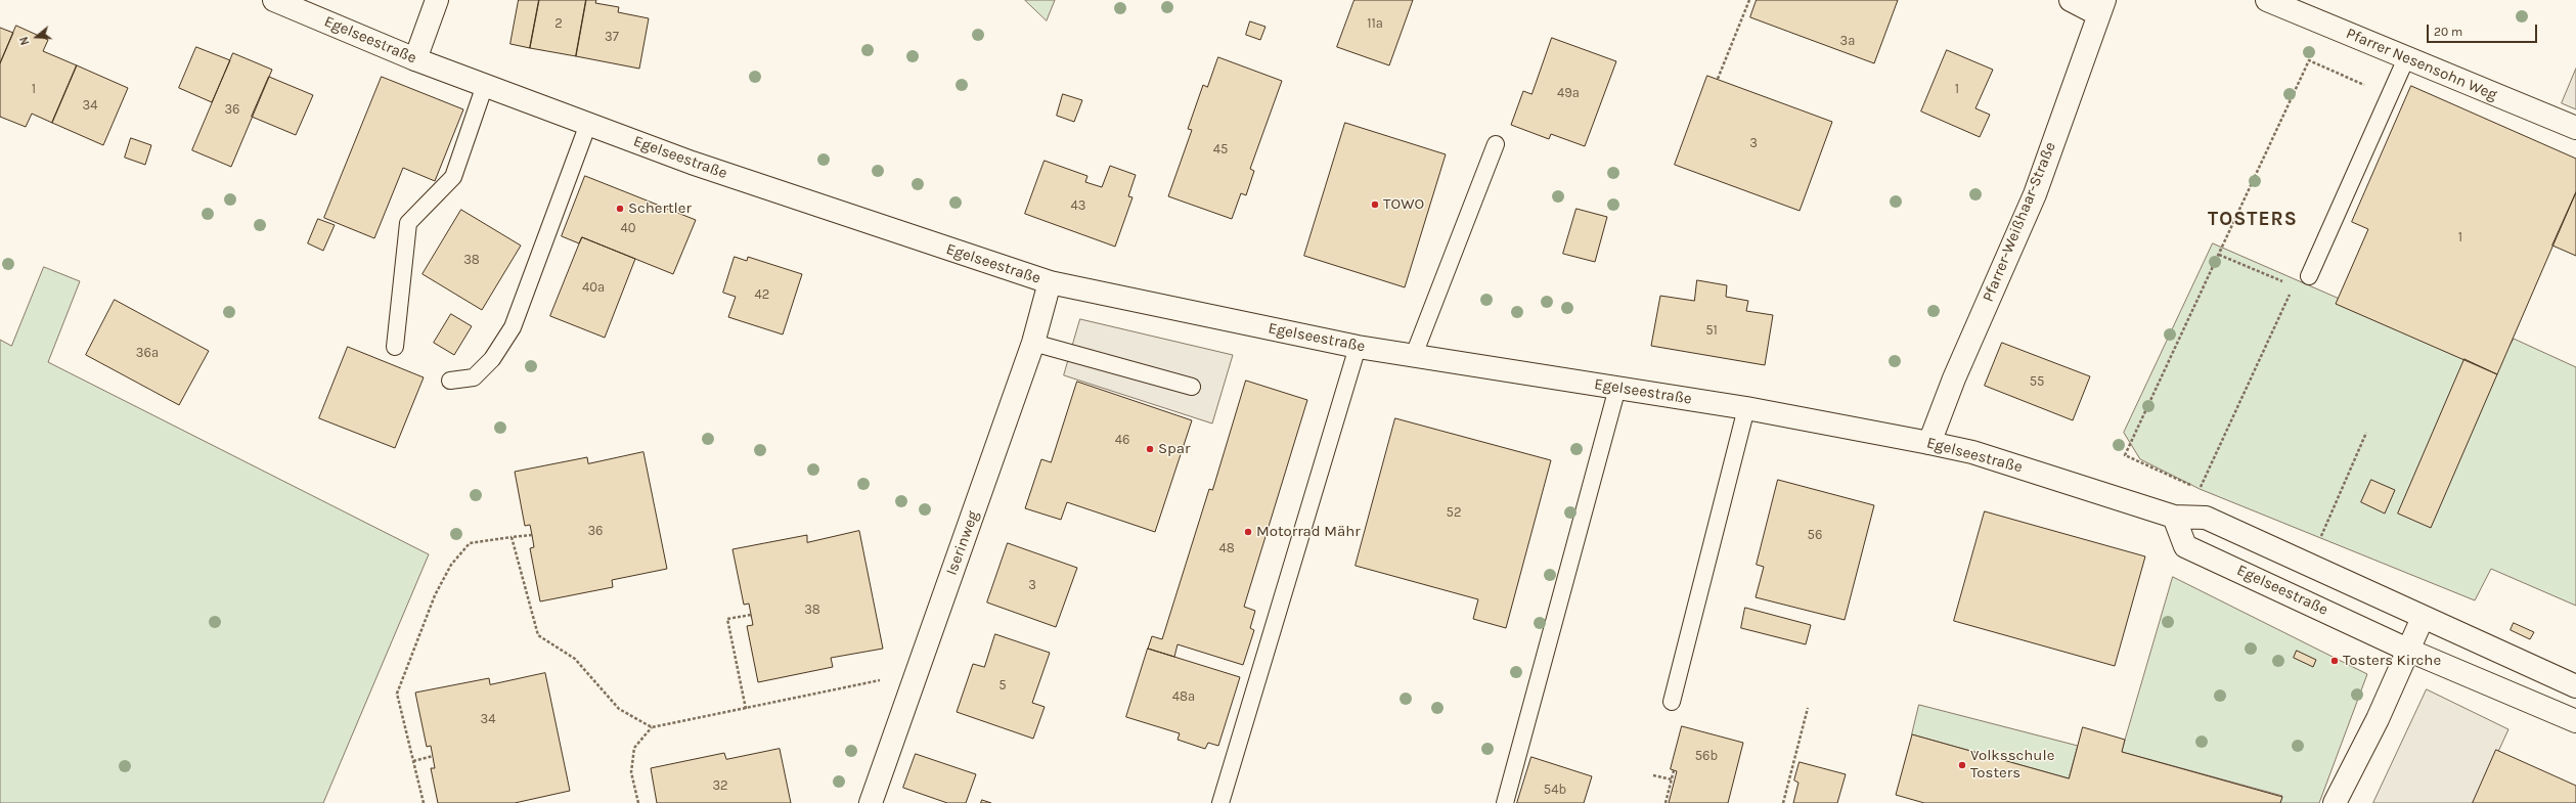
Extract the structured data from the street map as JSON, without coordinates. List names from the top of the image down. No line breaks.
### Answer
{"streets":{"main road":["Egelseestraße","Pfarrer Nesensohn Weg","Pfarrer-Weißhaar-Straße","Iserinweg"]},"crossings":[["Egelseestraße","Pfarrer-Weißhaar-Straße"],["Egelseestraße","Iserinweg"]],"districts":["TOSTERS"],"places":["TOWO","Schertler","Spar","Motorrad Mähr","Tosters Kirche","Volksschule Tosters"],"house_numbers":["2","11a","37","3a","1","1","49a","34","36","3","45","43","40","1","38","40a","42","51","36a","55","46","52","36","56","48","3","38","5","48a","34","56b","32","54b"],"scale_bar":"20 m","north":"left"}
